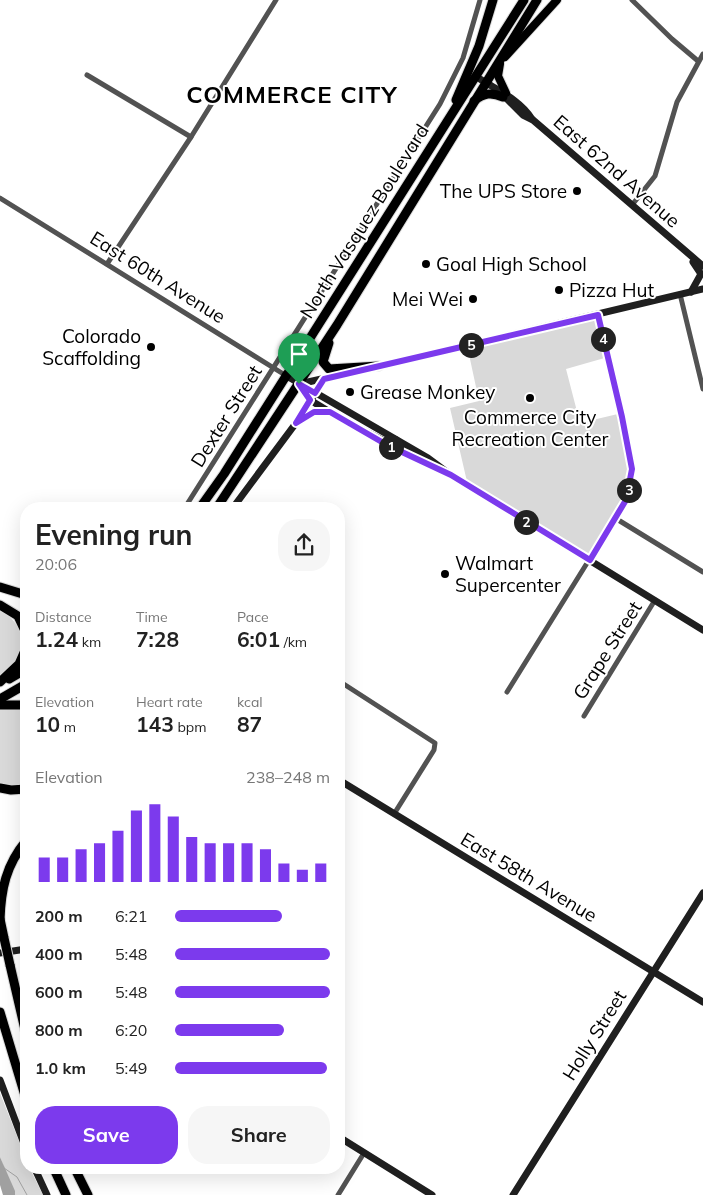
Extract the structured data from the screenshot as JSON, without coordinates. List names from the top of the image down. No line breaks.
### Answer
{"streets":{"highway":["North Vasquez Boulevard"],"street":["East 62nd Avenue","East 60th Avenue","Dexter Street","Grape Street","East 58th Avenue","Holly Street"]},"crossings":[["East 62nd Avenue","North Vasquez Boulevard"],["North Vasquez Boulevard","East 60th Avenue"],["East 60th Avenue","Dexter Street"],["East 60th Avenue","Grape Street"],["East 58th Avenue","Holly Street"]],"districts":["COMMERCE CITY"],"places":["The UPS Store","Goal High School","Pizza Hut","Mei Wei","Colorado Scaffolding","Grease Monkey","Commerce City Recreation Center","Walmart Supercenter"],"page":{"pins":["4","5","1","3","2"],"heading":["Evening run","20:06"],"stats":[["Distance","1.24 km"],["Time","7:28"],["Pace","6:01 /km"],["Elevation","10 m"],["Heart rate","143 bpm"],["kcal","87"]],"chart":["Elevation","238–248 m"],"list":[{"name":"200 m","note":"6:21"},{"name":"400 m","note":"5:48"},{"name":"600 m","note":"5:48"},{"name":"800 m","note":"6:20"},{"name":"1.0 km","note":"5:49"}],"buttons":["Save","Share"]}}
